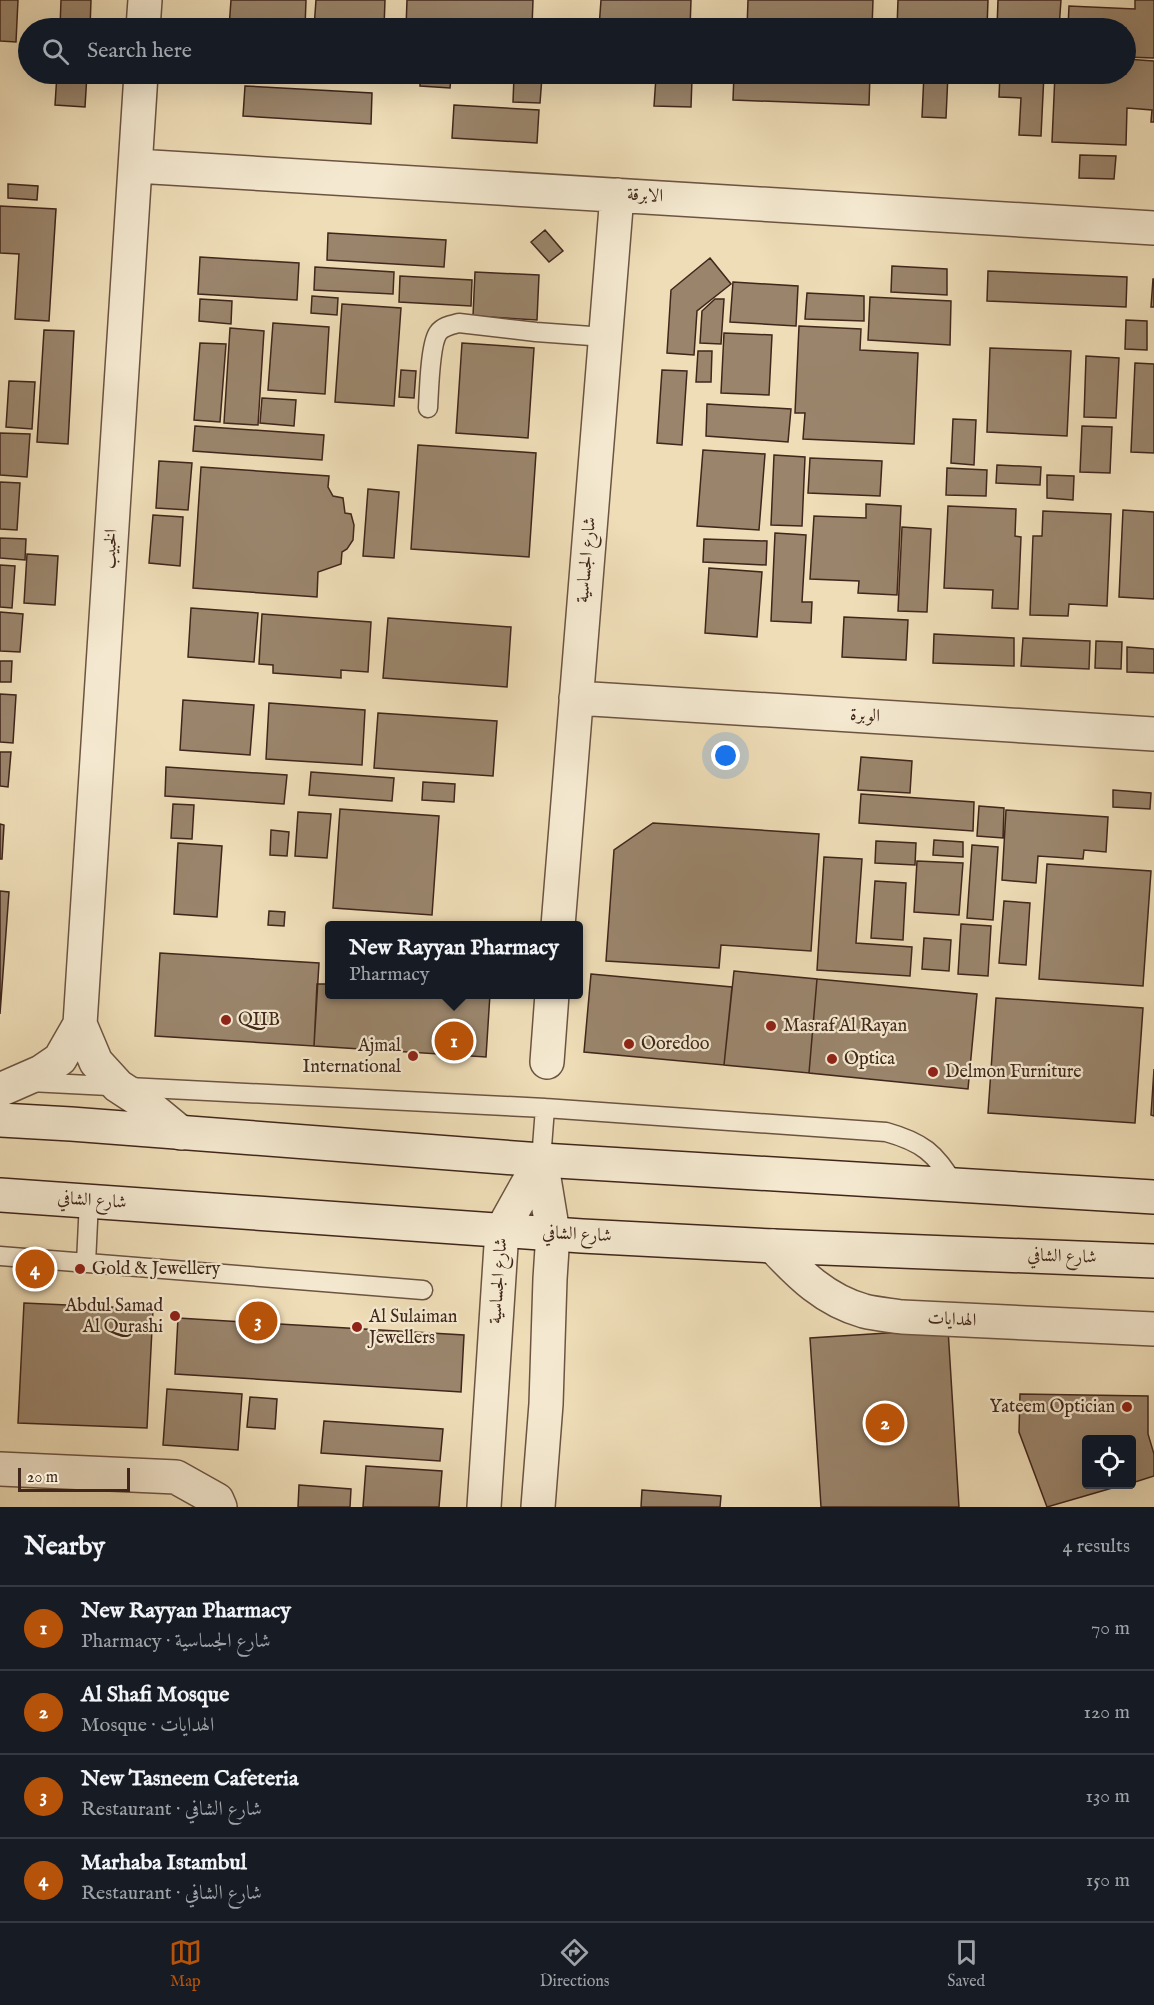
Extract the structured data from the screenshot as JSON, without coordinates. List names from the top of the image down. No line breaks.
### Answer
{"streets":{"street":["الابرقة","الخبيب","شارع الجساسية","الوبرة","شارع الشافي","الهدايات"]},"crossings":[["الابرقة","الخبيب"],["الابرقة","شارع الجساسية"],["شارع الجساسية","الوبرة"],["شارع الجساسية","شارع الشافي"],["شارع الشافي","الهدايات"]],"places":["QIIB","Masraf Al Rayan","Ooredoo","Ajmal International","Optica","Delmon Furniture","Gold & Jewellery","Abdul Samad Al Qurashi","Al Sulaiman Jewellers","Yateem Optician"],"scale_bar":"20 m","page":{"search":"Search here","popup":["New Rayyan Pharmacy","Pharmacy"],"pins":["1","4","3","2"],"scale":"20 m","heading":["Nearby","4 results"],"list":[{"mark":"1","name":"New Rayyan Pharmacy","note":"Pharmacy · شارع الجساسية","value":"70 m"},{"mark":"2","name":"Al Shafi Mosque","note":"Mosque · الهدايات","value":"120 m"},{"mark":"3","name":"New Tasneem Cafeteria","note":"Restaurant · شارع الشافي","value":"130 m"},{"mark":"4","name":"Marhaba Istambul","note":"Restaurant · شارع الشافي","value":"150 m"}],"nav":["Map","Directions","Saved"]}}
